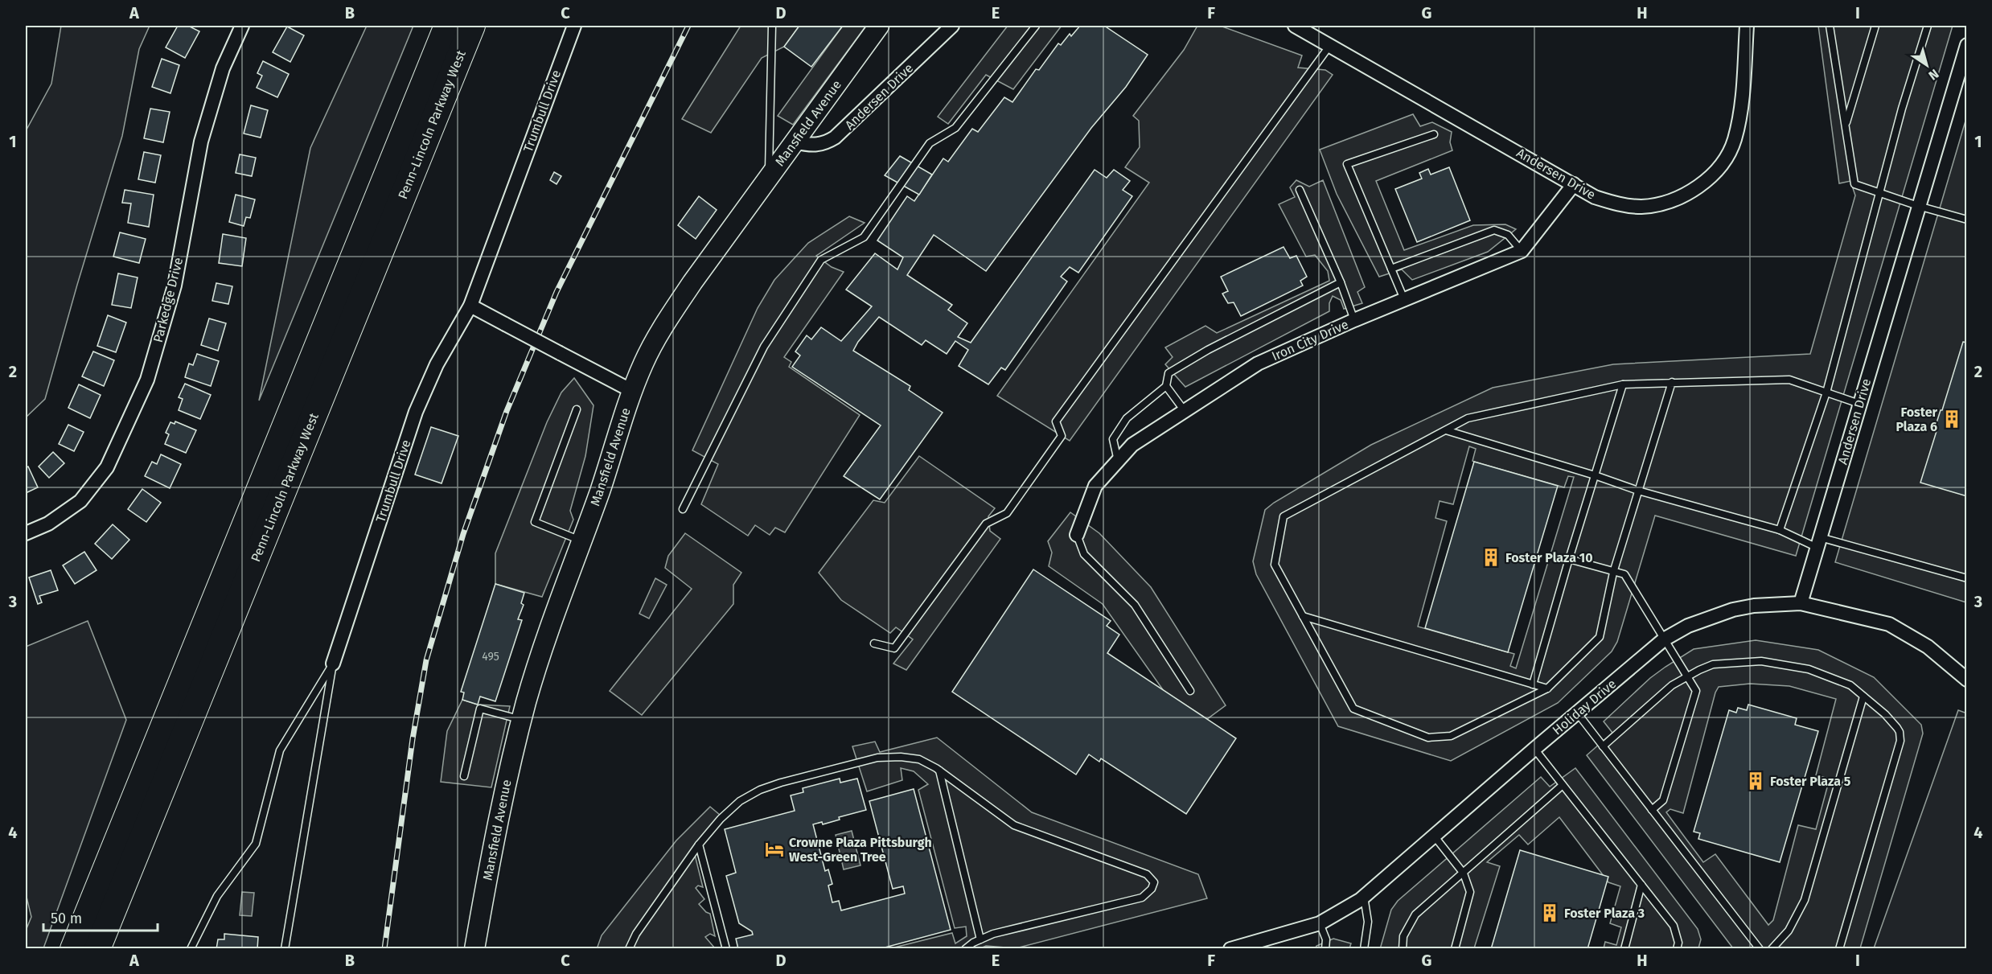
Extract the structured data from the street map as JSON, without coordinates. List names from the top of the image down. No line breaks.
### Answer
{"streets":{"highway":["Penn-Lincoln Parkway West"],"main road":["Mansfield Avenue"],"street":["Andersen Drive","Trumbull Drive","Parkedge Drive","Iron City Drive","Holiday Drive"]},"crossings":[["Andersen Drive","Mansfield Avenue"],["Andersen Drive","Iron City Drive"],["Andersen Drive","Holiday Drive"]],"places":{"building":["Foster Plaza 6","Foster Plaza 10","Foster Plaza 5","Foster Plaza 3"],"hotel":["Crowne Plaza Pittsburgh West-Green Tree"]},"house_numbers":["495"],"scale_bar":"50 m","north":"bottom right","grid":{"columns":["A","B","C","D","E","F","G","H","I"],"rows":["1","2","3","4"]}}
